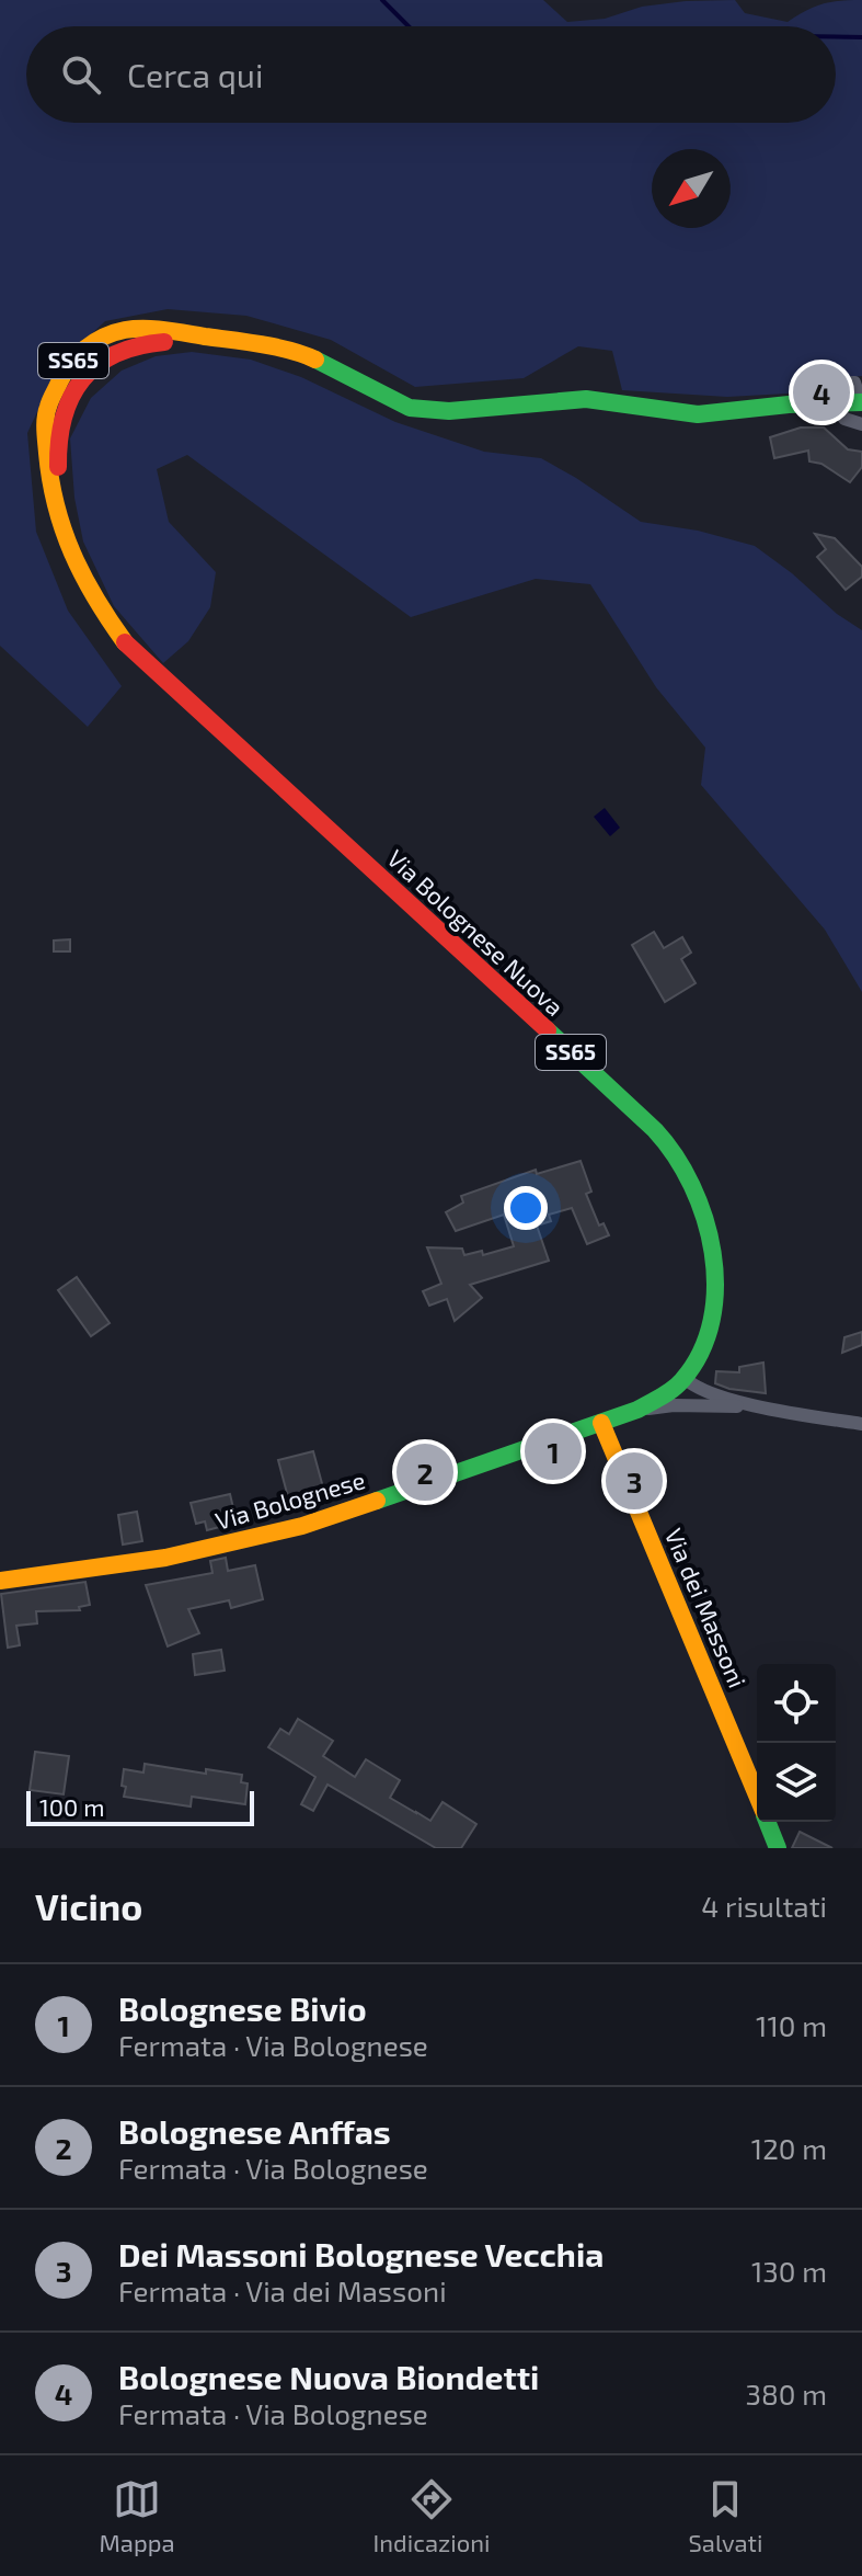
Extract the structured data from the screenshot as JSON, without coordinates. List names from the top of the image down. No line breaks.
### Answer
{"streets":{"main road":["SS65","Via Bolognese Nuova","Via Bolognese","Via dei Massoni"]},"crossings":[["Via Bolognese Nuova","Via Bolognese"],["Via Bolognese","Via dei Massoni"]],"scale_bar":"100 m","north":"bottom left","page":{"search":"Cerca qui","pins":["4","1","2","3"],"scale":"100 m","heading":["Vicino","4 risultati"],"list":[{"mark":"1","name":"Bolognese Bivio","note":"Fermata · Via Bolognese","value":"110 m"},{"mark":"2","name":"Bolognese Anffas","note":"Fermata · Via Bolognese","value":"120 m"},{"mark":"3","name":"Dei Massoni Bolognese Vecchia","note":"Fermata · Via dei Massoni","value":"130 m"},{"mark":"4","name":"Bolognese Nuova Biondetti","note":"Fermata · Via Bolognese","value":"380 m"}],"nav":["Mappa","Indicazioni","Salvati"]}}
